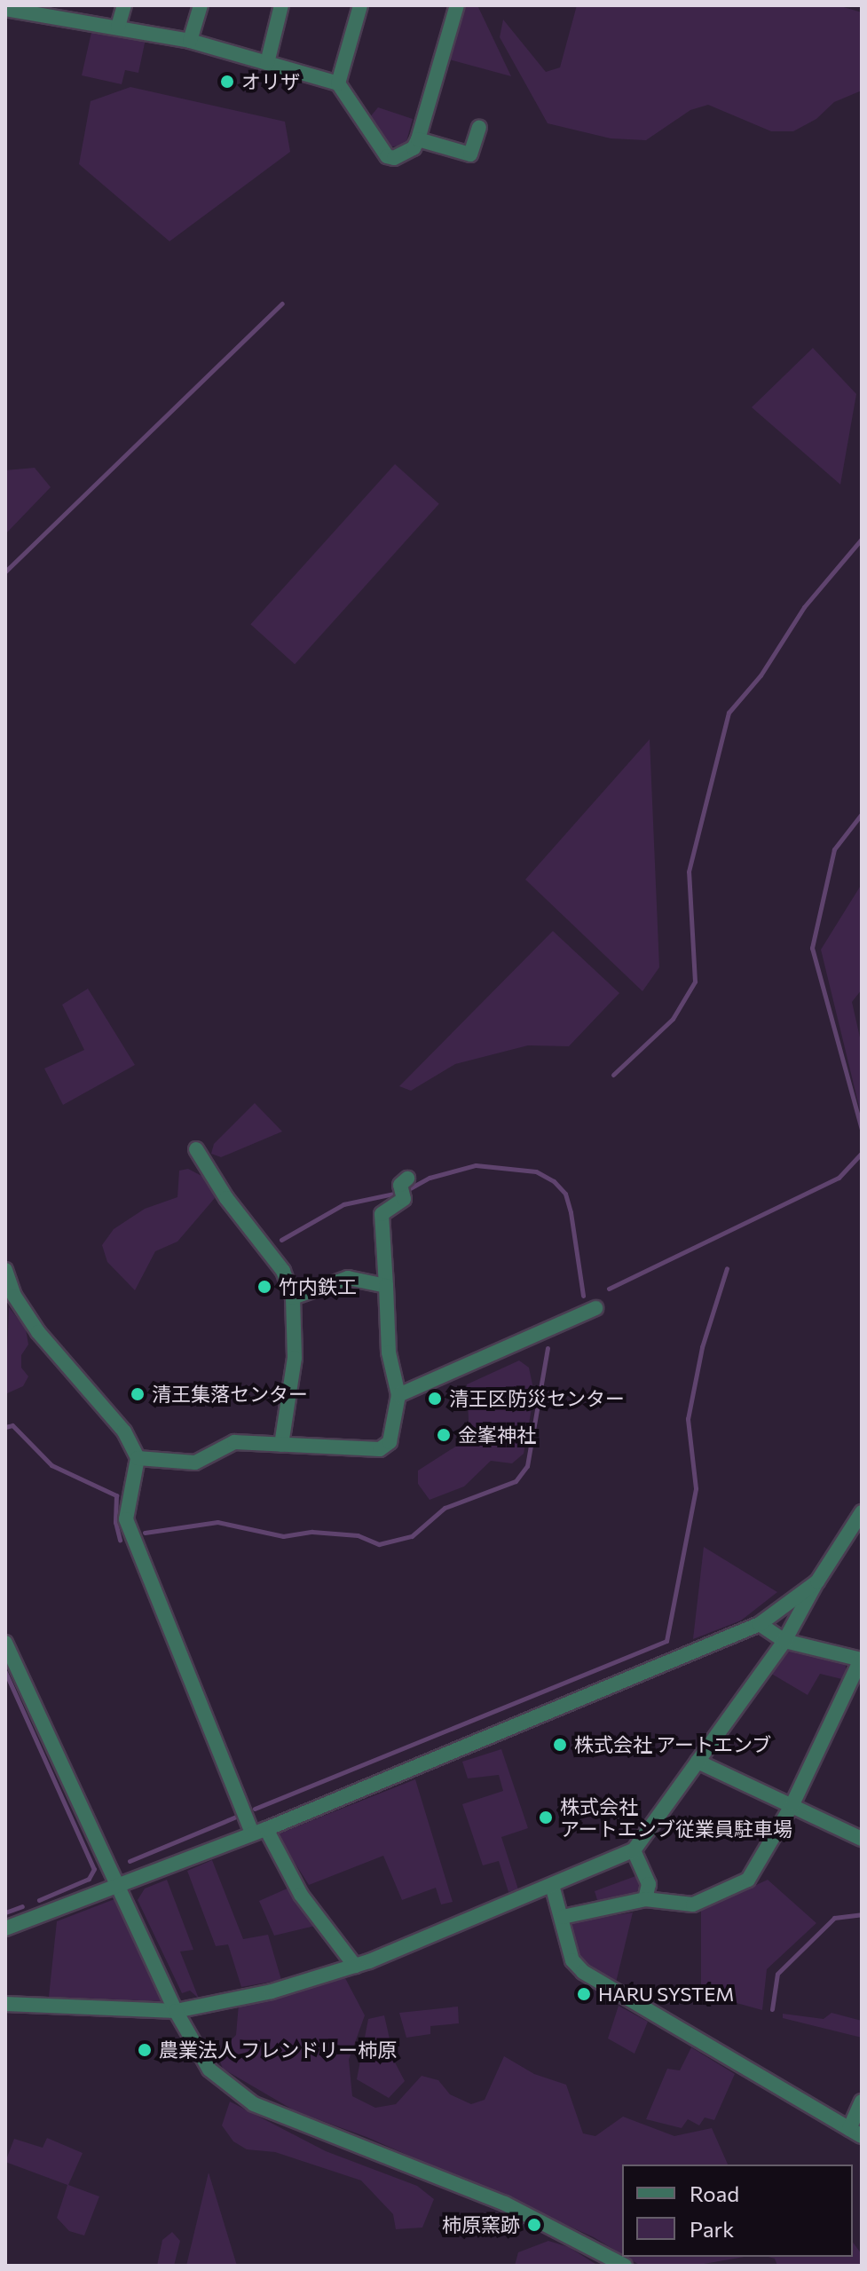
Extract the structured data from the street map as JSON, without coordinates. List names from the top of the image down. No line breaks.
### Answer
{"places":["オリザ","竹内鉄工","清王集落センター","清王区防災センター","金峯神社","株式会社 アートエンブ","株式会社 アートエンブ従業員駐車場","HARU SYSTEM","農業法人 フレンドリー柿原","柿原窯跡"],"legend":["Road","Park"]}
